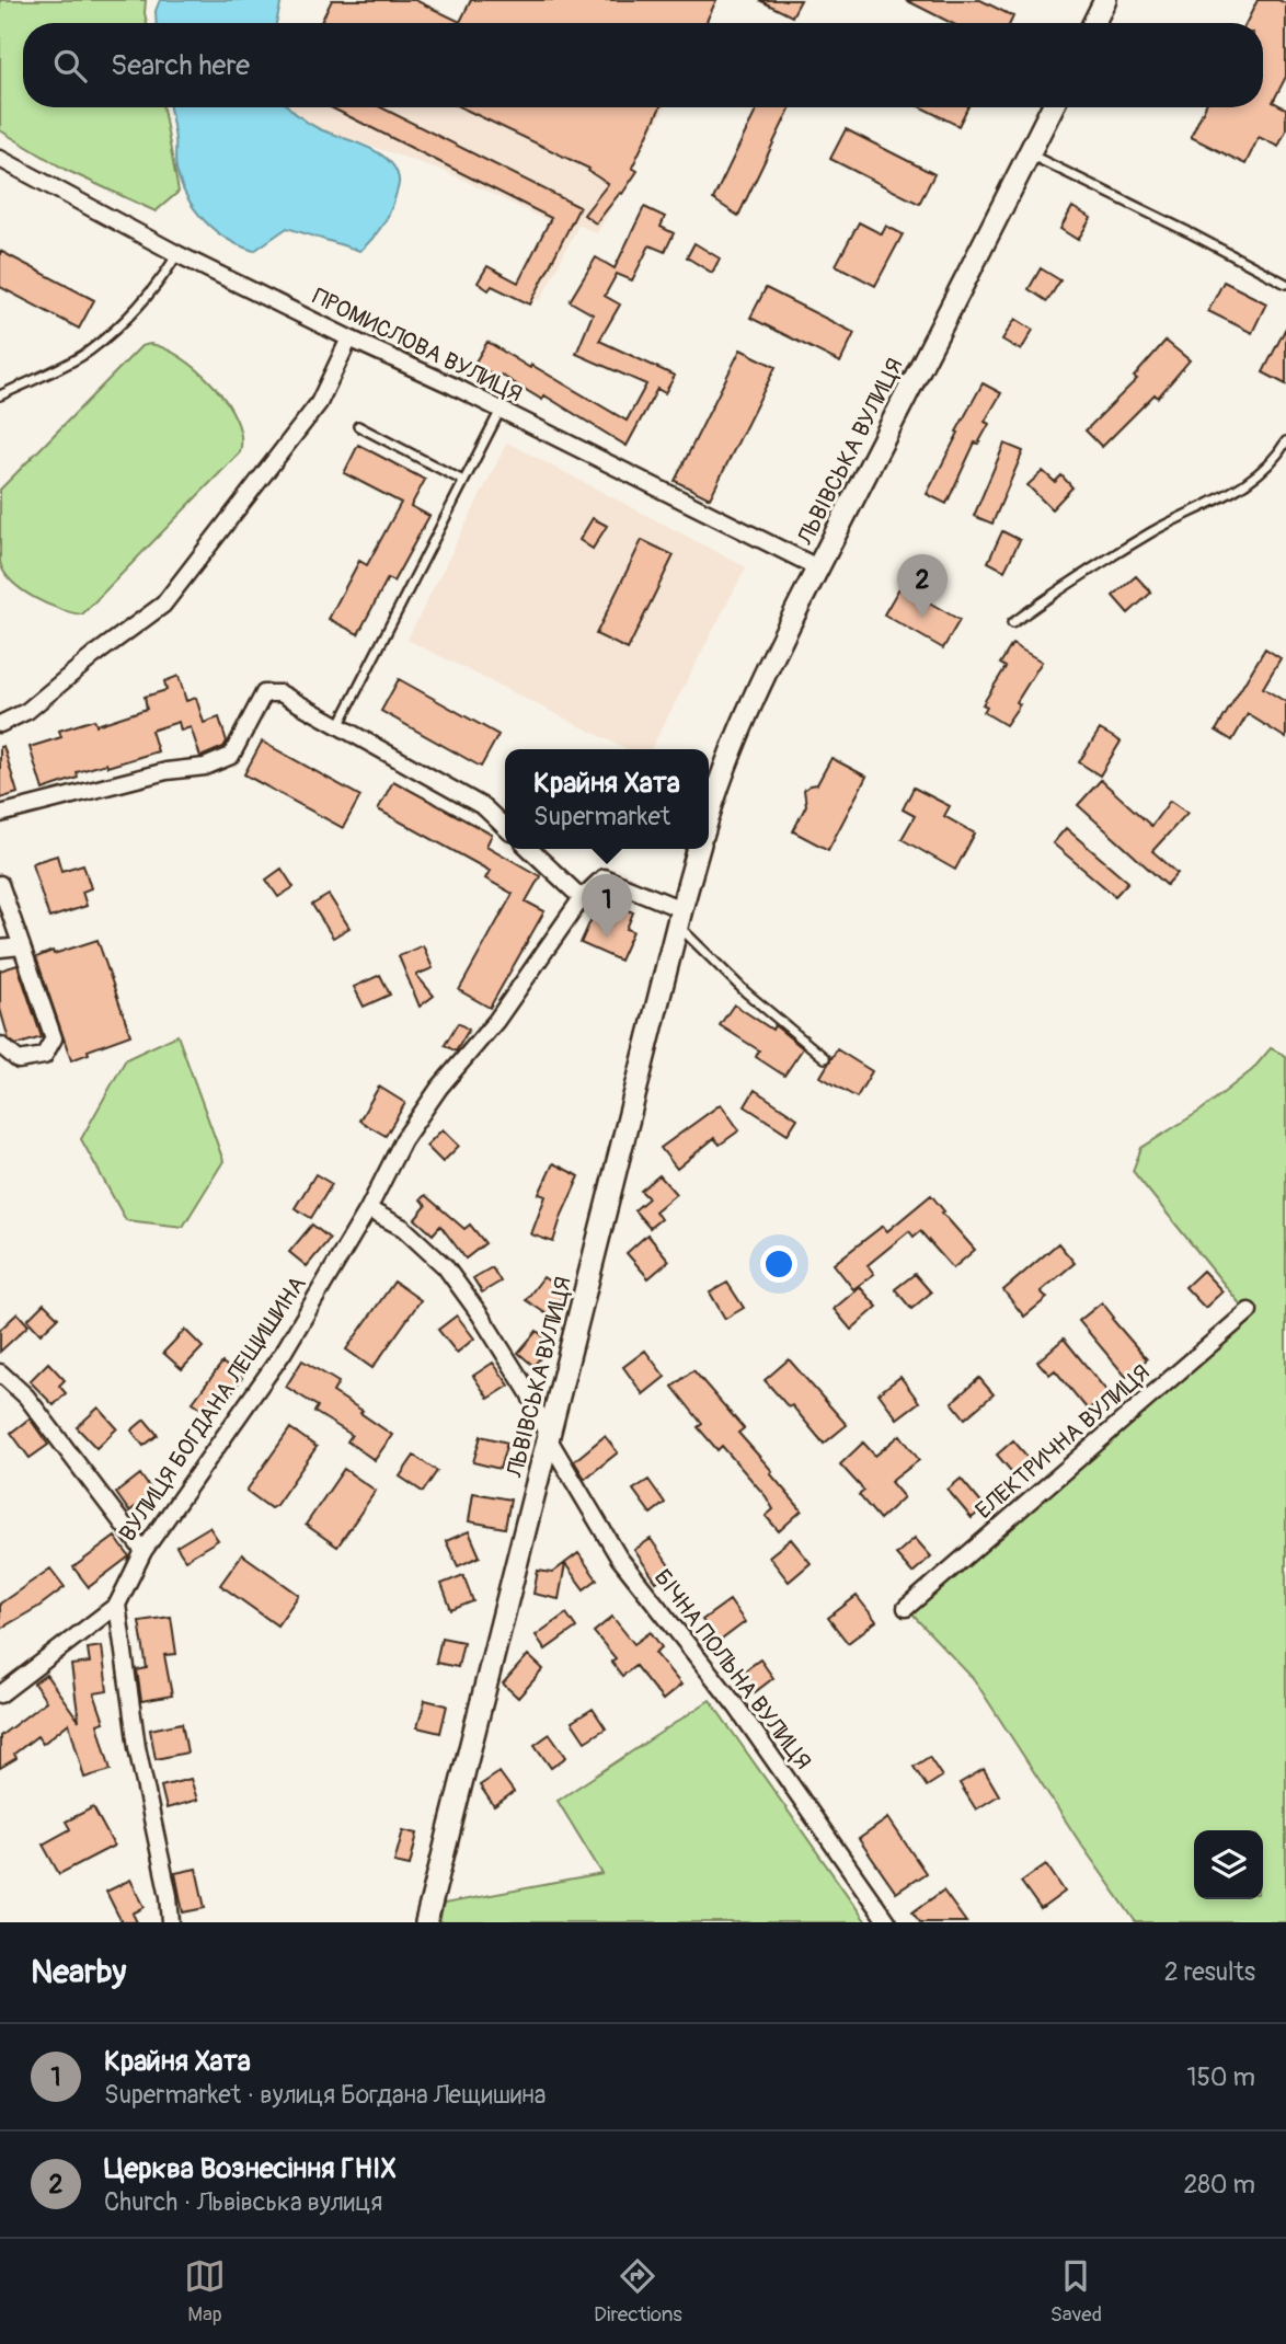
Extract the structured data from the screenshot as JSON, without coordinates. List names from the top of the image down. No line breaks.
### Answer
{"streets":{"main road":["ЛЬВІВСЬКА ВУЛИЦЯ"],"street":["ПРОМИСЛОВА ВУЛИЦЯ","ВУЛИЦЯ БОГДАНА ЛЕЩИШИНА","ЕЛЕКТРИЧНА ВУЛИЦЯ","БІЧНА ПОЛЬНА ВУЛИЦЯ"]},"crossings":[["ПРОМИСЛОВА ВУЛИЦЯ","ЛЬВІВСЬКА ВУЛИЦЯ"],["ЛЬВІВСЬКА ВУЛИЦЯ","БІЧНА ПОЛЬНА ВУЛИЦЯ"],["ВУЛИЦЯ БОГДАНА ЛЕЩИШИНА","БІЧНА ПОЛЬНА ВУЛИЦЯ"]],"page":{"search":"Search here","pins":["2","1"],"popup":["Крайня Хата","Supermarket"],"heading":["Nearby","2 results"],"list":[{"mark":"1","name":"Крайня Хата","note":"Supermarket · вулиця Богдана Лещишина","value":"150 m"},{"mark":"2","name":"Церква Вознесіння ГНІХ","note":"Church · Львівська вулиця","value":"280 m"}],"nav":["Map","Directions","Saved"]}}
